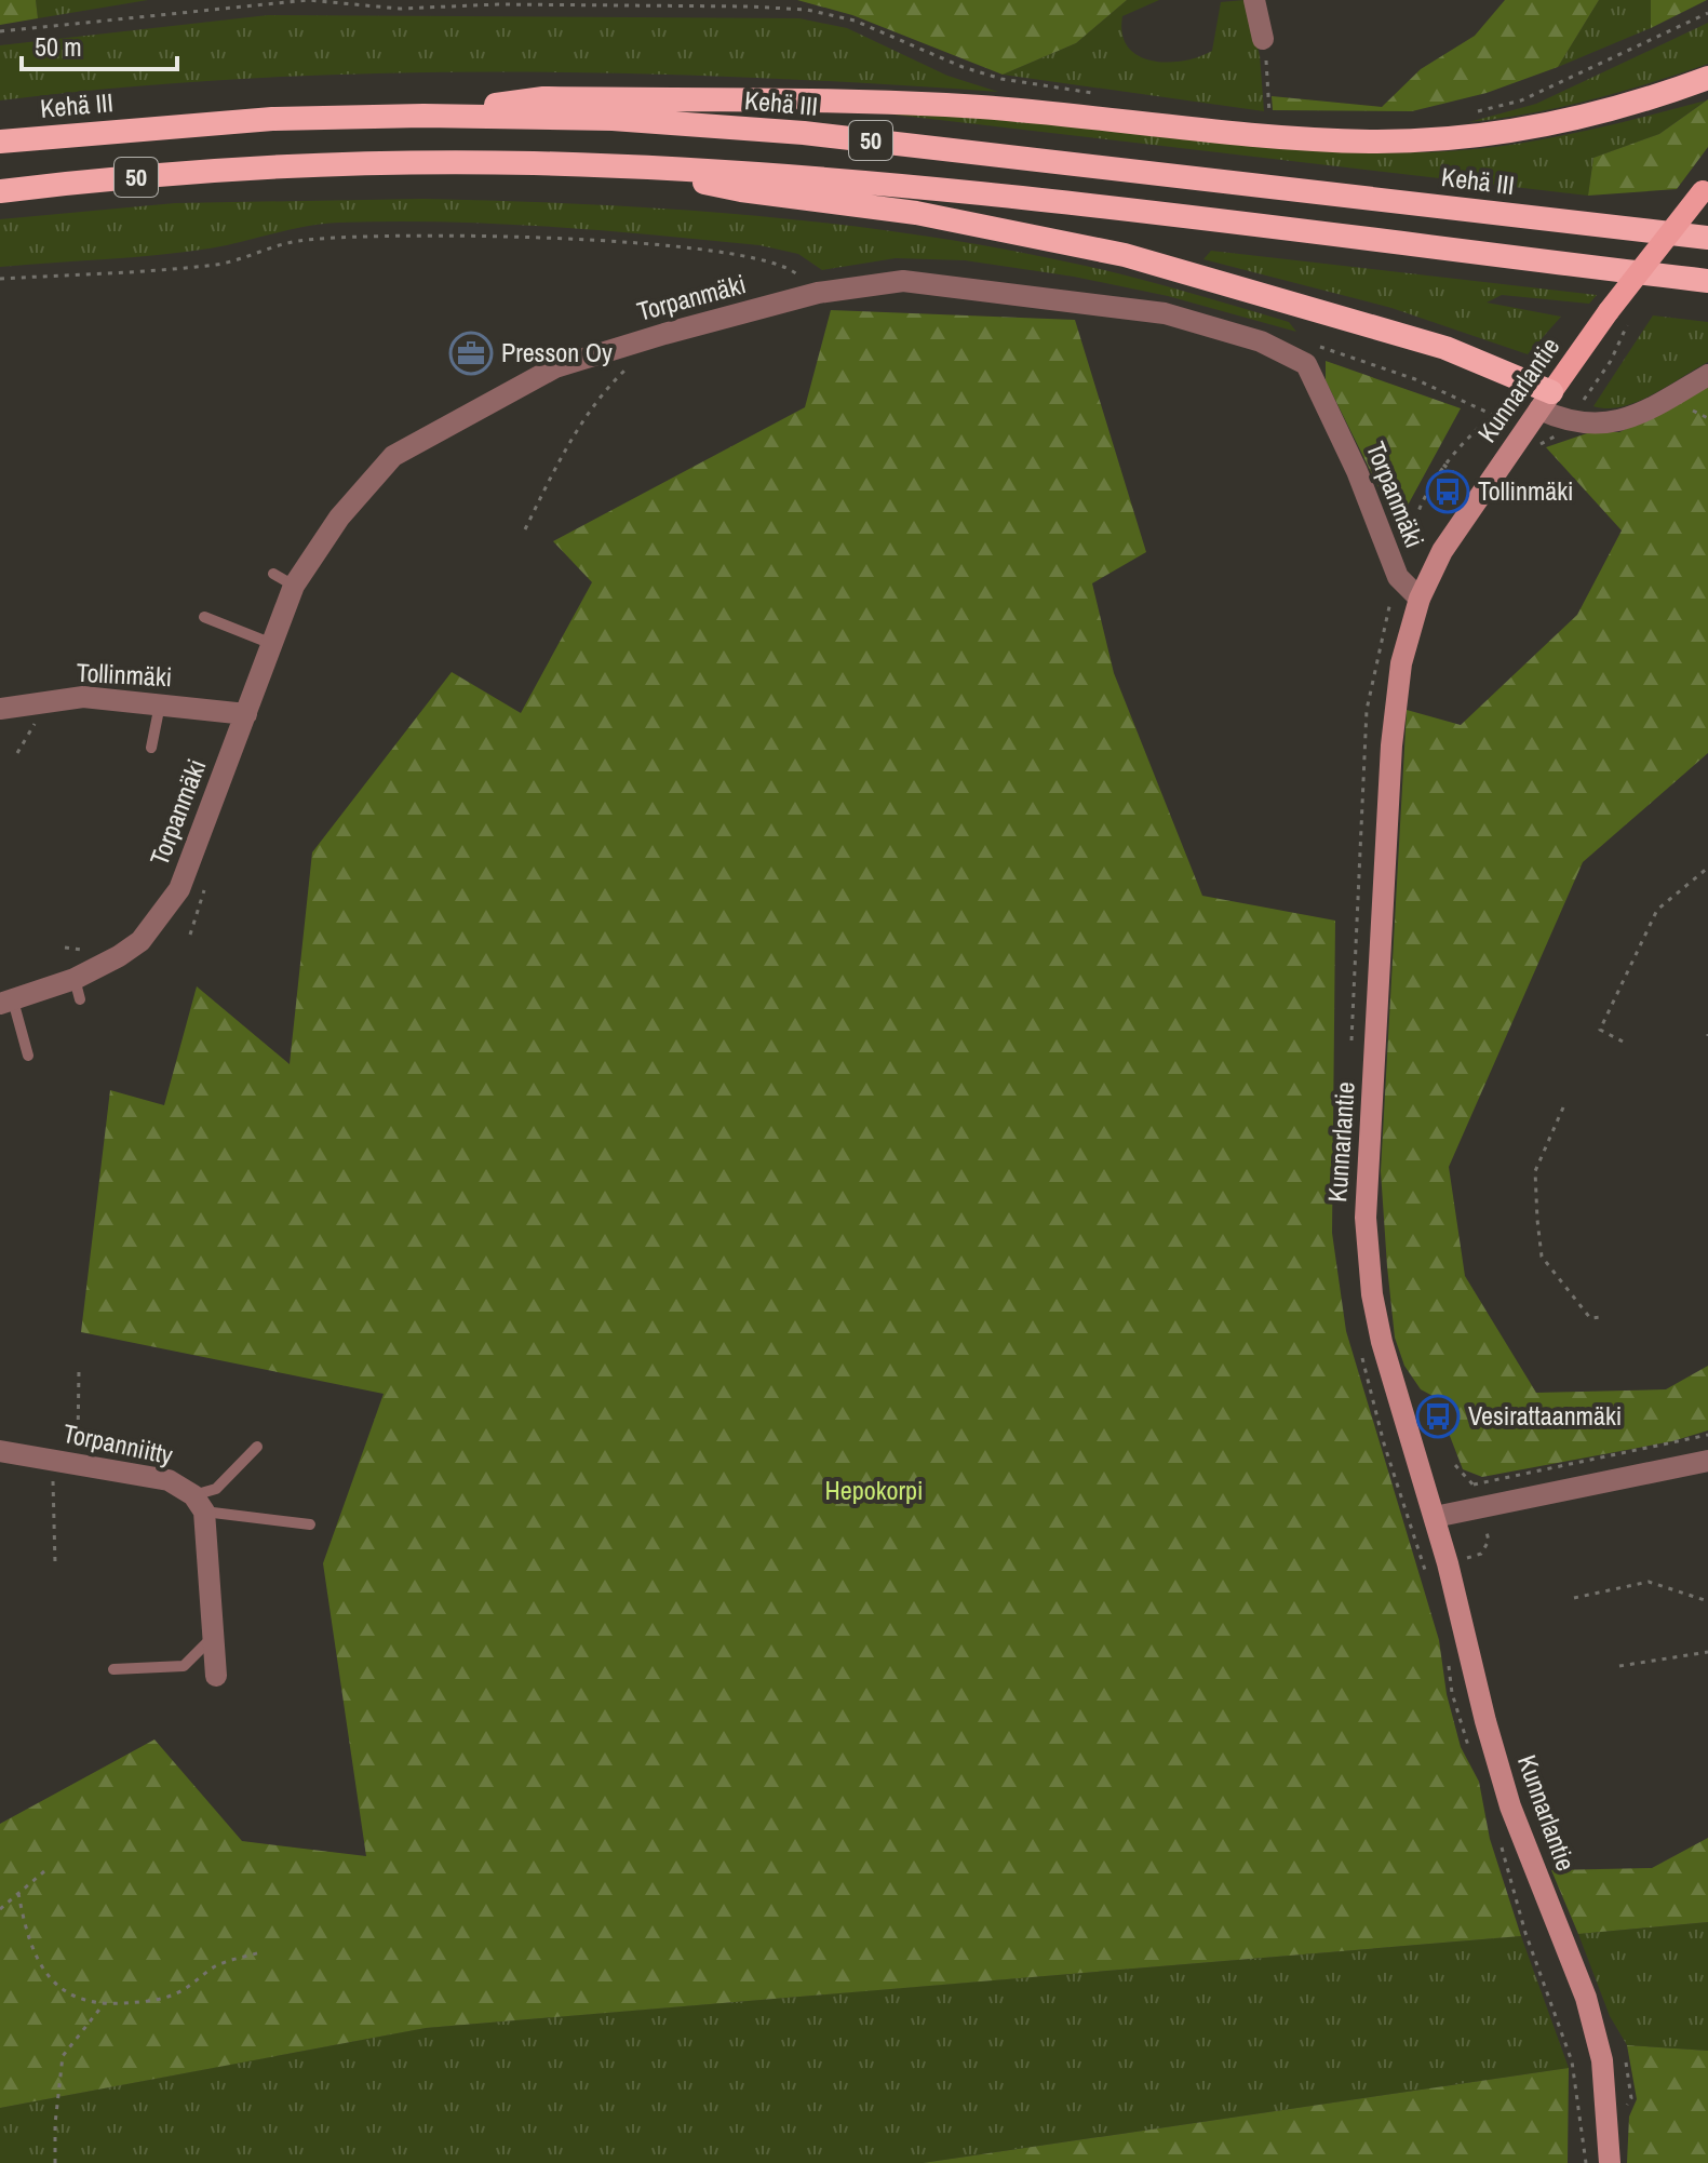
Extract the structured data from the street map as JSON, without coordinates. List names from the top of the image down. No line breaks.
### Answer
{"streets":{"highway":["Kehä III","50"],"main road":["Kunnarlantie"],"street":["Torpanmäki","Tollinmäki","Torpanniitty"]},"crossings":[["Torpanmäki","Kunnarlantie"],["Torpanmäki","Tollinmäki"]],"parks":["Hepokorpi"],"places":{"office":["Presson Oy"],"bus stop":["Tollinmäki","Vesirattaanmäki"]},"scale_bar":"50 m"}
